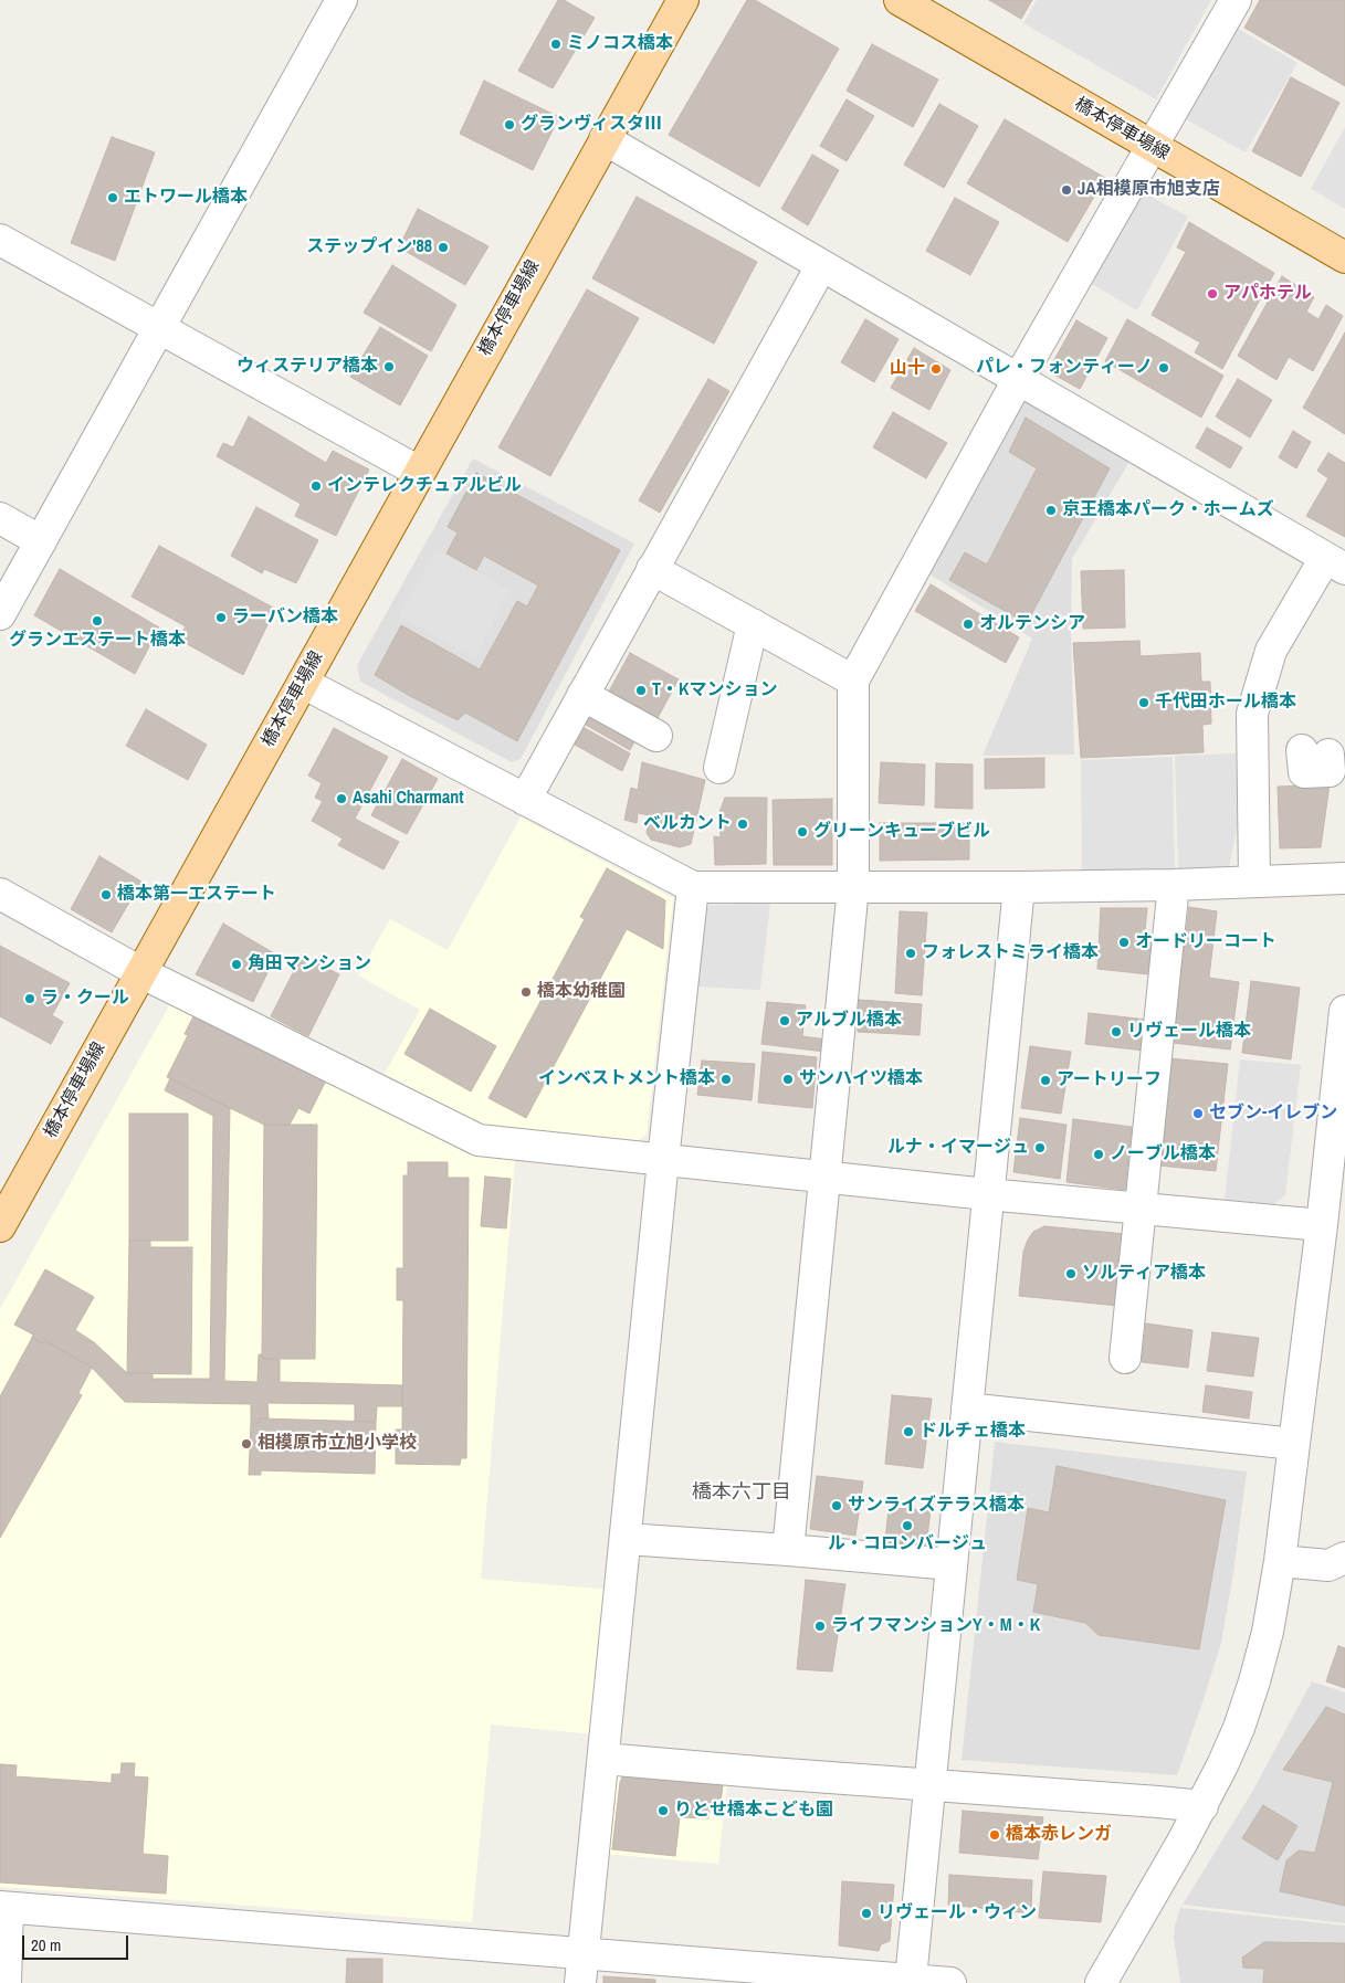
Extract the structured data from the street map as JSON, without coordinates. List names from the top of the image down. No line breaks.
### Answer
{"streets":{"main road":["橋本停車場線"]},"districts":["橋本六丁目"],"places":["ミノコス橋本","グランヴィスタⅢ","JA相模原市旭支店","エトワール橋本","ステップイン'88","アパホテル","ウィステリア橋本","パレ・フォンティーノ","山十","インテレクチュアルビル","京王橋本パーク・ホームズ","ラーバン橋本","グランエステート橋本","オルテンシア","T・Kマンション","千代田ホール橋本","Asahi Charmant","ベルカント","グリーンキューブビル","橋本第一エステート","オードリーコート","フォレストミライ橋本","角田マンション","橋本幼稚園","ラ・クール","アルブル橋本","リヴェール橋本","インベストメント橋本","サンハイツ橋本","アートリーフ","セブン-イレブン","ルナ・イマージュ","ノーブル橋本","ソルティア橋本","ドルチェ橋本","相模原市立旭小学校","サンライズテラス橋本","ル・コロンバージュ","ライフマンションY・M・K","りとせ橋本こども園","橋本赤レンガ","リヴェール・ウィン"],"scale_bar":"20 m"}
